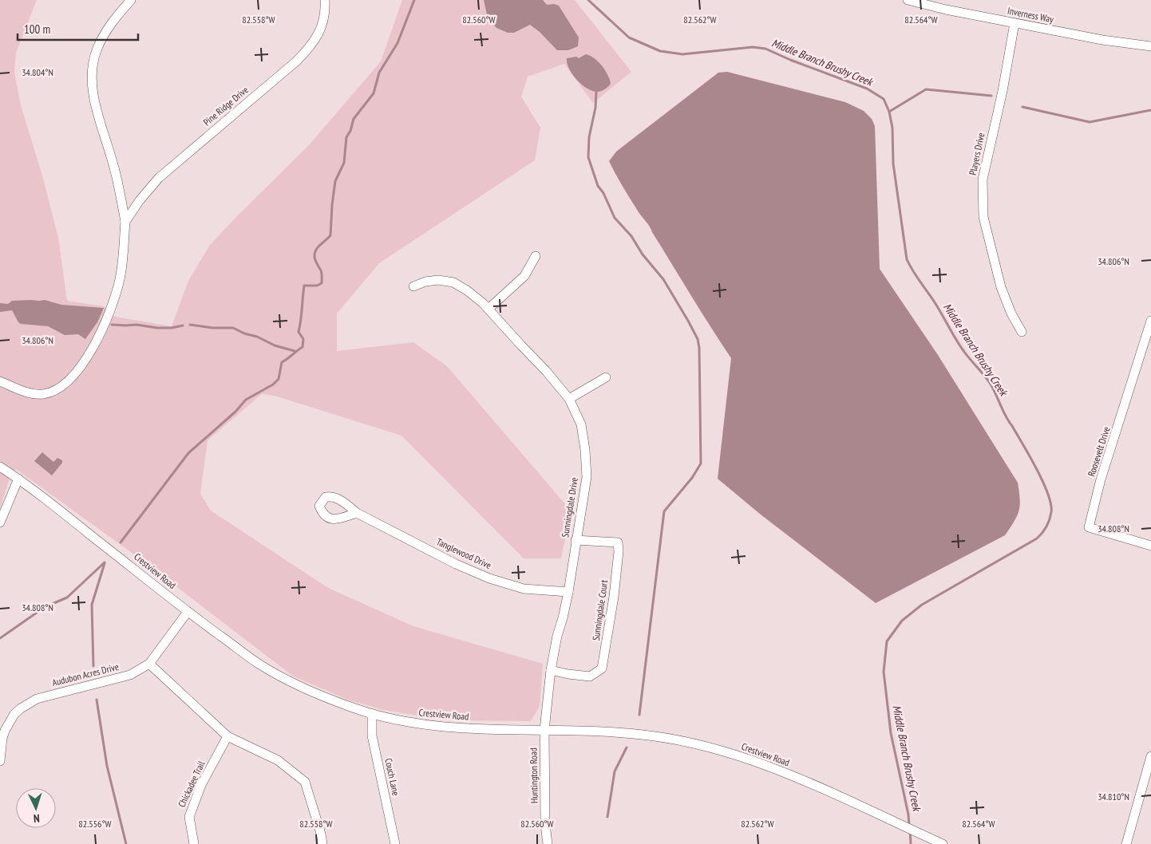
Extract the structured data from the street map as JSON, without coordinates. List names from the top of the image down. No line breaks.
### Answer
{"streets":{"street":["Inverness Way","Pine Ridge Drive","Players Drive","Roosevelt Drive","Sunningdale Drive","Tanglewood Drive","Crestview Road","Sunningdale Court","Audubon Acres Drive","Huntington Road","Couch Lane","Chickadee Trail"]},"crossings":[["Inverness Way","Players Drive"],["Sunningdale Drive","Tanglewood Drive"],["Sunningdale Drive","Crestview Road"],["Sunningdale Drive","Sunningdale Court"],["Sunningdale Drive","Huntington Road"],["Crestview Road","Audubon Acres Drive"],["Crestview Road","Huntington Road"],["Crestview Road","Couch Lane"]],"water":["Middle Branch Brushy Creek"],"scale_bar":"100 m","north":"bottom","coordinates":["82.558°W","82.560°W","82.562°W","82.564°W","34.804°N","34.806°N","34.808°N","34.810°N","82.556°W"]}
